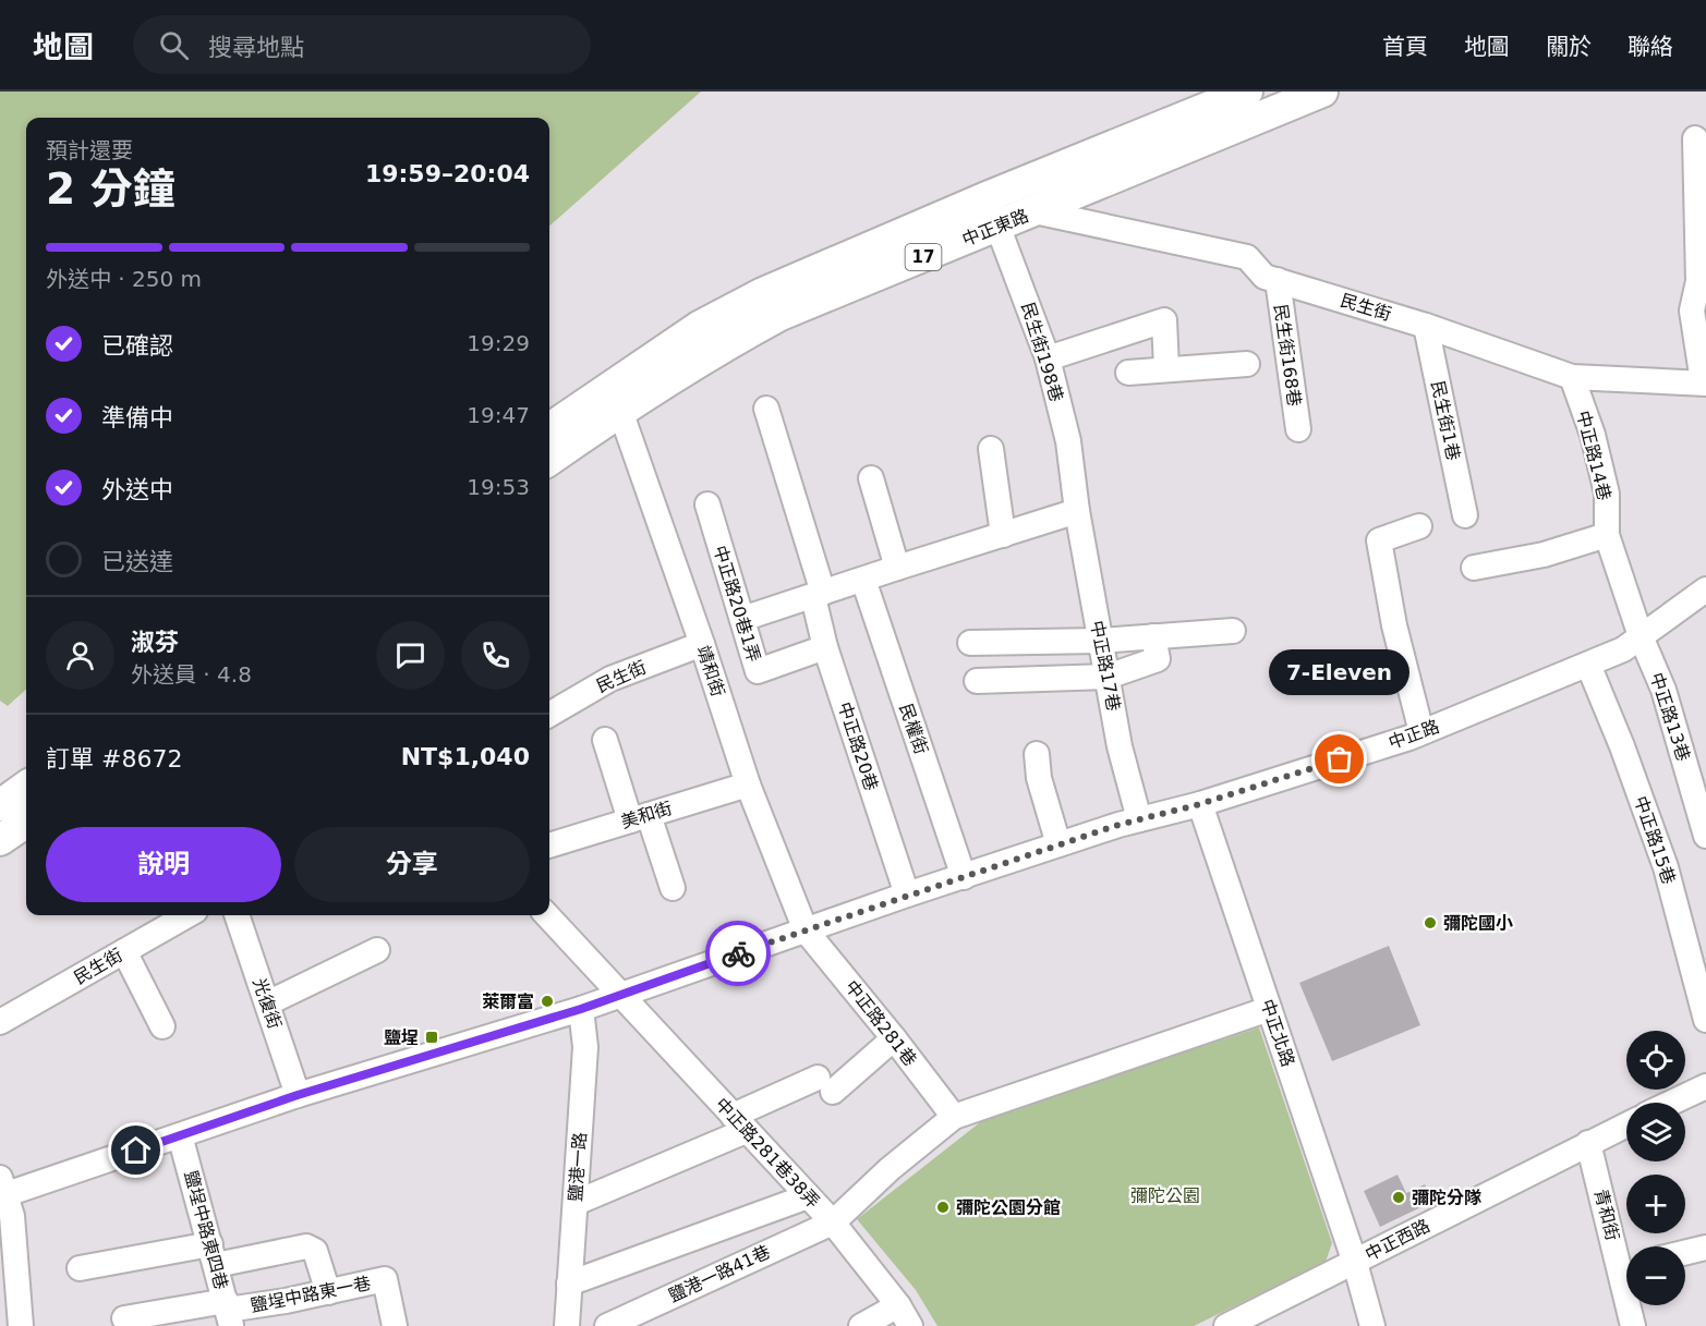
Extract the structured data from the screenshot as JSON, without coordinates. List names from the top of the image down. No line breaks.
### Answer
{"streets":{"main road":["中正東路","17"],"street":["民生街","民生街198巷","民生街168巷","民生街1巷","中正路14巷","中正路20巷1弄","中正路17巷","靖和街","中正路13巷","民權街","中正路","中正路20巷","美和街","中正路15巷","光復街","中正路281巷","中正北路","中正路281巷38弄","鹽港一路","青和街","鹽埕中路東四巷","中正西路","鹽港一路41巷","鹽埕中路東一巷"]},"crossings":[["中正東路","民生街"],["中正東路","民生街198巷"],["中正東路","靖和街"],["民生街","民生街168巷"],["民生街","民生街1巷"],["民生街","中正路14巷"],["民生街","靖和街"],["民生街198巷","中正路17巷"],["中正路14巷","中正路13巷"],["中正路14巷","中正路"],["中正路20巷1弄","中正路20巷"],["中正路17巷","中正路"],["靖和街","中正路"],["靖和街","美和街"],["靖和街","中正路281巷"],["中正路13巷","中正路"],["民權街","中正路"],["中正路","中正路20巷"],["中正路","中正路15巷"],["中正路","光復街"],["中正路","中正路281巷"],["中正路","中正北路"],["中正路","中正路281巷38弄"],["中正路","鹽港一路"],["中正路","鹽埕中路東四巷"],["中正路281巷","中正路281巷38弄"],["中正北路","中正路281巷38弄"],["中正北路","中正西路"],["中正路281巷38弄","鹽港一路41巷"],["青和街","中正西路"],["鹽埕中路東四巷","鹽埕中路東一巷"]],"parks":["彌陀公園"],"places":{"other":["7-Eleven","彌陀國小","萊爾富","彌陀分隊","彌陀公園分館"],"transit":["鹽埕"]},"page":{"header":"地圖","search":"搜尋地點","nav":["首頁","地圖","關於","聯絡"],"heading":["2 分鐘","預計還要","19:59–20:04"],"panel":["淑芬","外送員 · 4.8","訂單 #8672","NT$1,040"],"bar":"外送中 · 250 m","list":[["已確認","19:29"],["準備中","19:47"],["外送中","19:53"],"已送達"],"bubble":"7-Eleven","buttons":["說明","分享"],"map_buttons":["+","−"]}}
